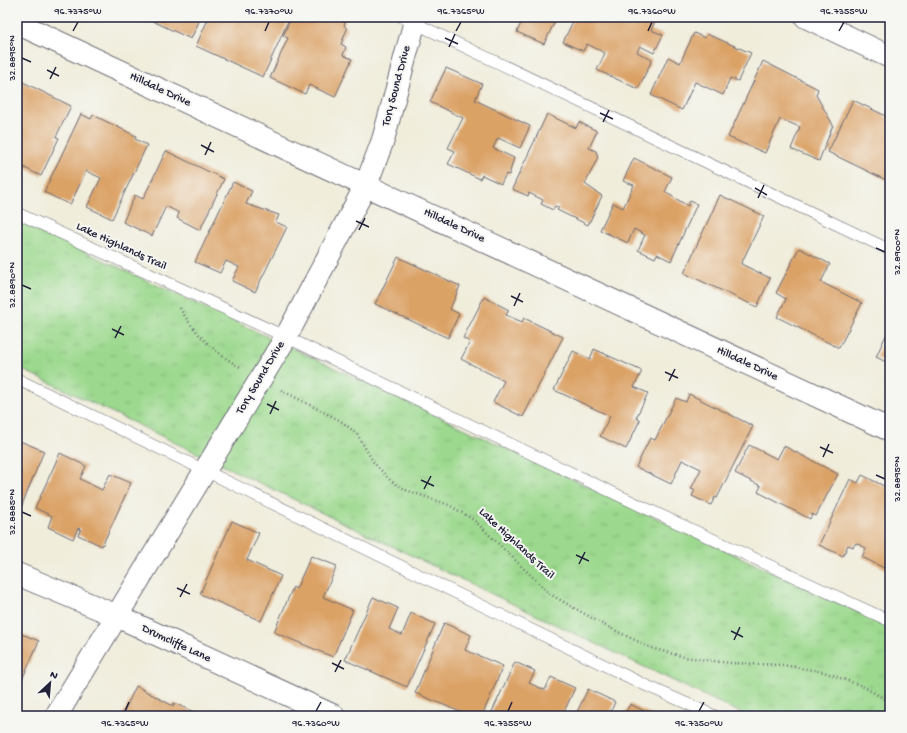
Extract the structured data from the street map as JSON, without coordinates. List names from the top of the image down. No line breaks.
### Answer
{"streets":{"street":["Tory Sound Drive","Hilldale Drive","Drumcliffe Lane"],"lane":["Lake Highlands Trail"]},"crossings":[["Tory Sound Drive","Hilldale Drive"],["Tory Sound Drive","Lake Highlands Trail"],["Tory Sound Drive","Drumcliffe Lane"]],"north":"top right","coordinates":["96.7375°W","96.7370°W","96.7365°W","96.7360°W","96.7355°W","32.8895°N","32.8900°N","32.8890°N","32.8885°N","96.7350°W"]}
